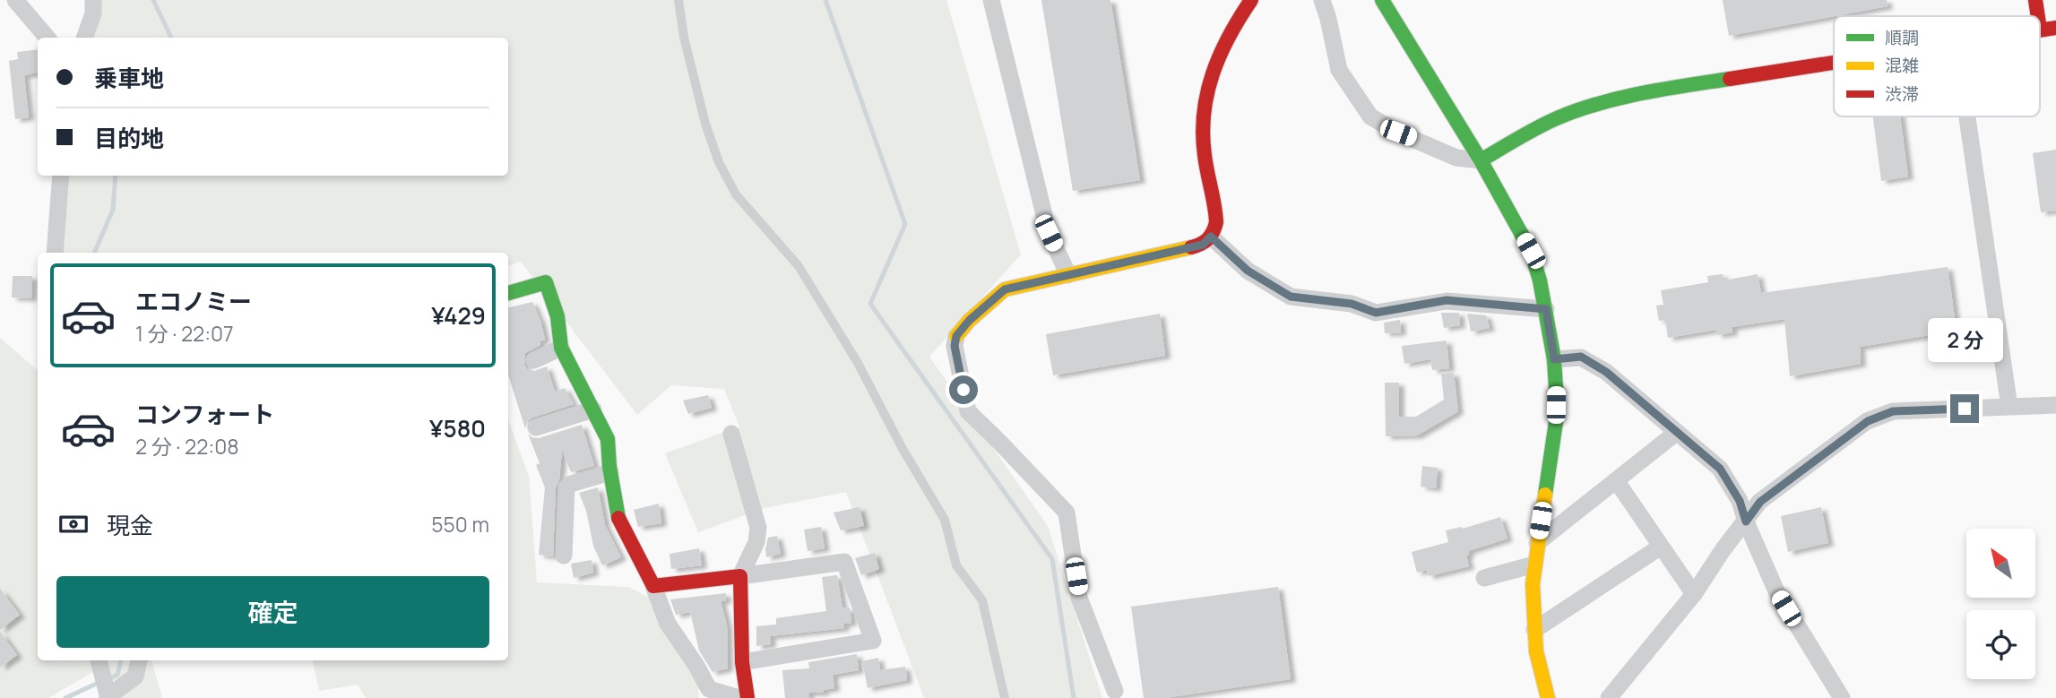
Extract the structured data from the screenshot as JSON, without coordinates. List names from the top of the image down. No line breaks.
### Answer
{"legend":["順調","混雑","渋滞"],"north":"top left","page":{"banner":["乗車地","目的地"],"list":[{"name":"エコノミー","note":"1 分 · 22:07","value":"¥429"},{"name":"コンフォート","note":"2 分 · 22:08","value":"¥580"}],"bubble":"2 分","pay":["現金","550 m"],"buttons":"確定"}}
